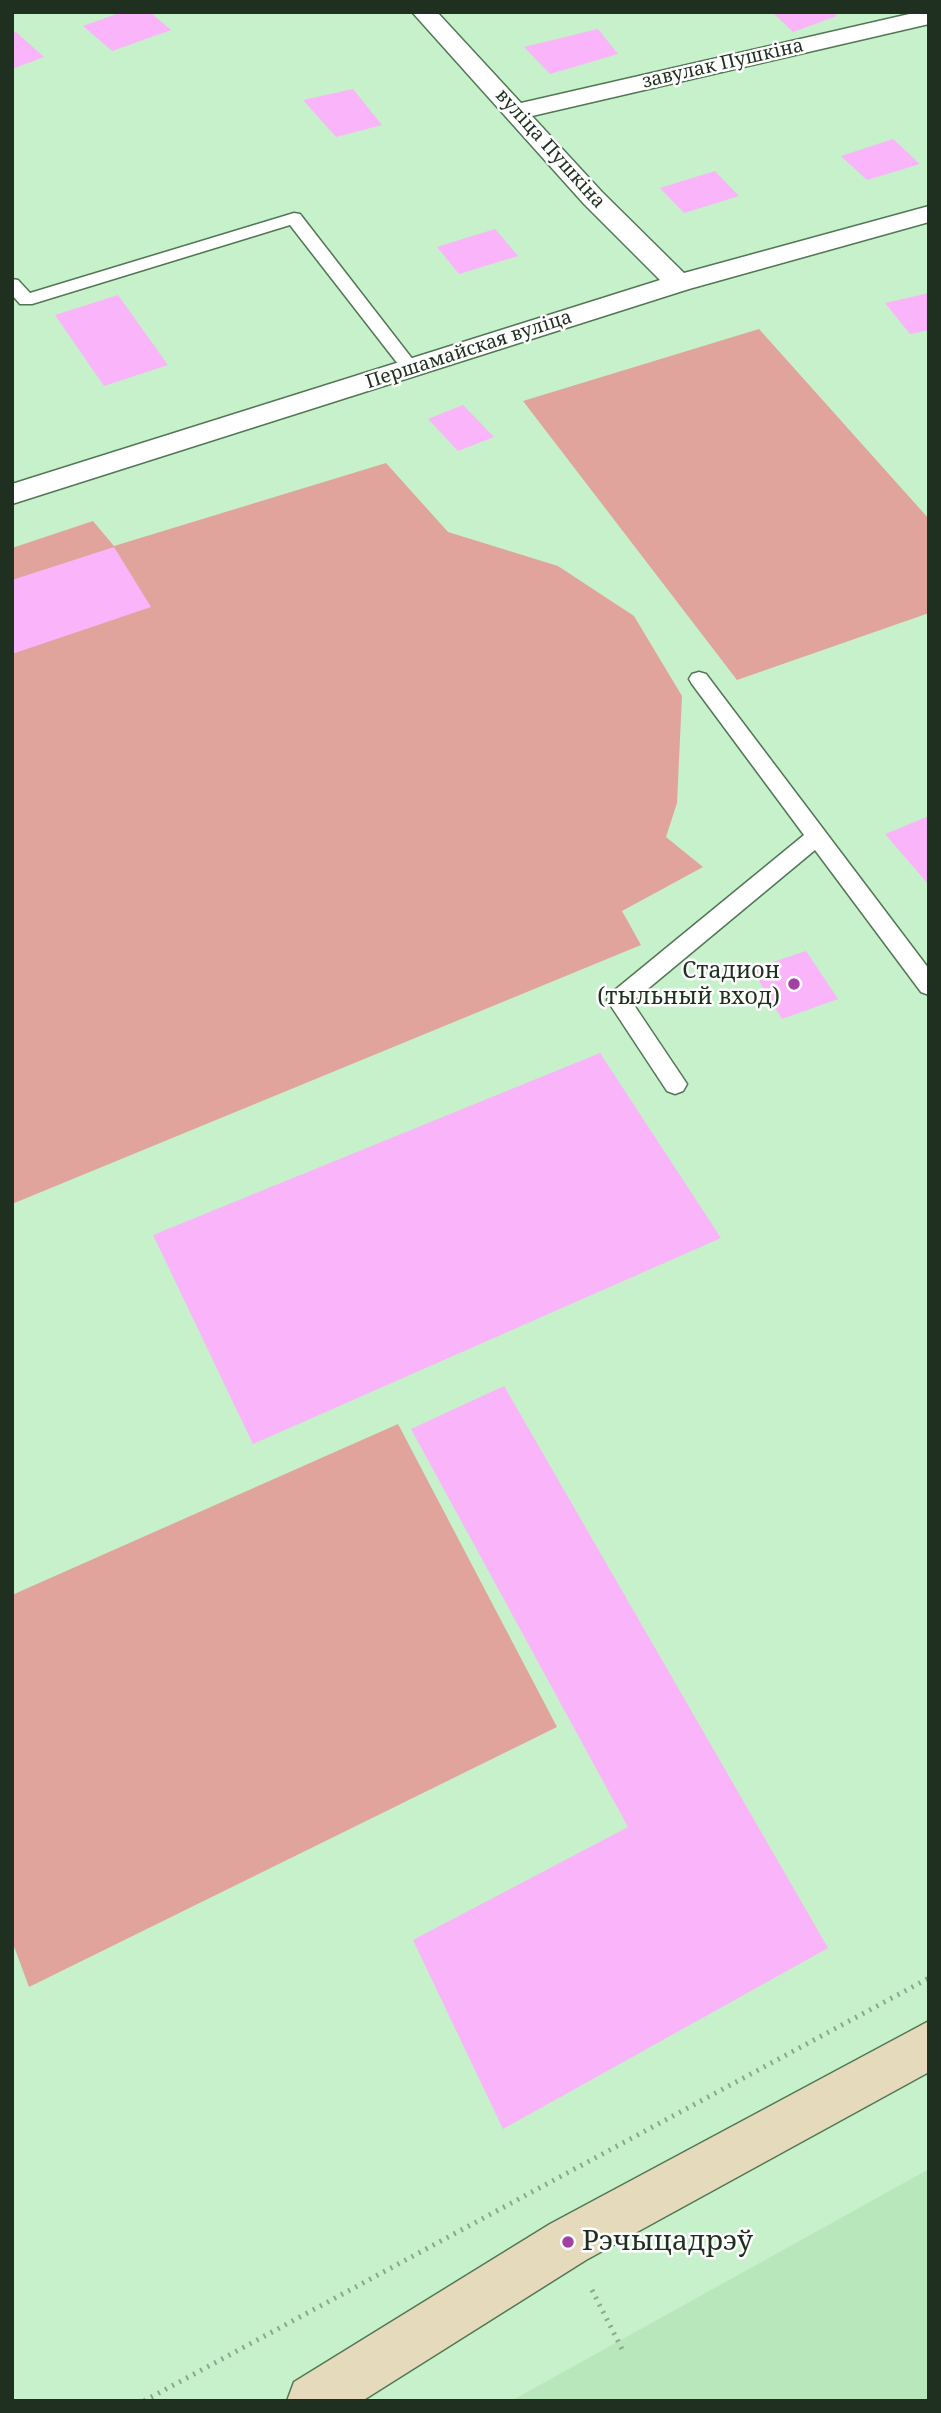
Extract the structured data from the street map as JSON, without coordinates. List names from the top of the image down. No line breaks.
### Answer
{"streets":{"street":["завулак Пушкіна","вуліца Пушкіна","Першамайская вуліца"]},"crossings":[["завулак Пушкіна","вуліца Пушкіна"],["вуліца Пушкіна","Першамайская вуліца"]],"places":["Стадион (тыльный вход)","Рэчыцадрэў"]}
